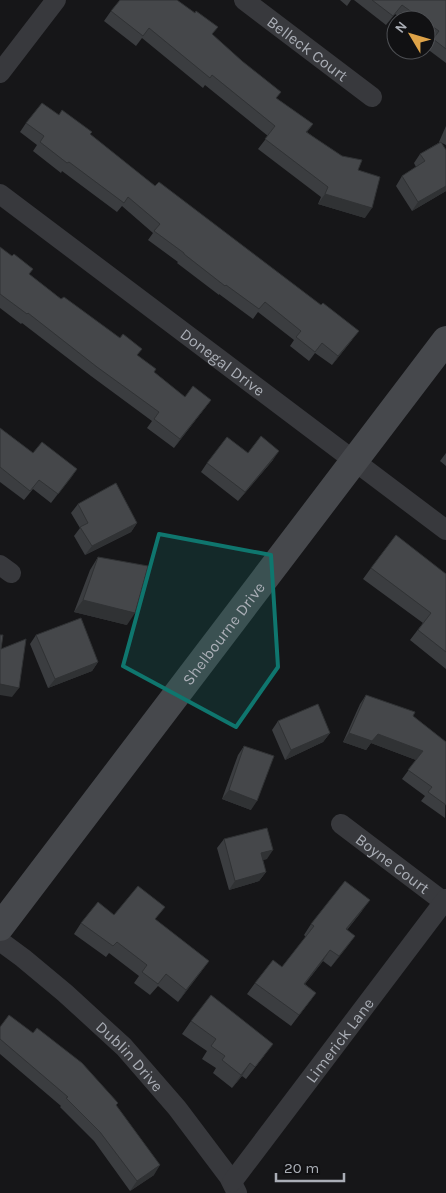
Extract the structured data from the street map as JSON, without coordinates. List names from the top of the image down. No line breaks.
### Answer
{"streets":{"main road":["Shelbourne Drive"],"street":["Belleck Court","Donegal Drive","Boyne Court","Limerick Lane","Dublin Drive"]},"crossings":[["Donegal Drive","Shelbourne Drive"],["Boyne Court","Limerick Lane"],["Limerick Lane","Dublin Drive"]],"scale_bar":"20 m","north":"top left"}
